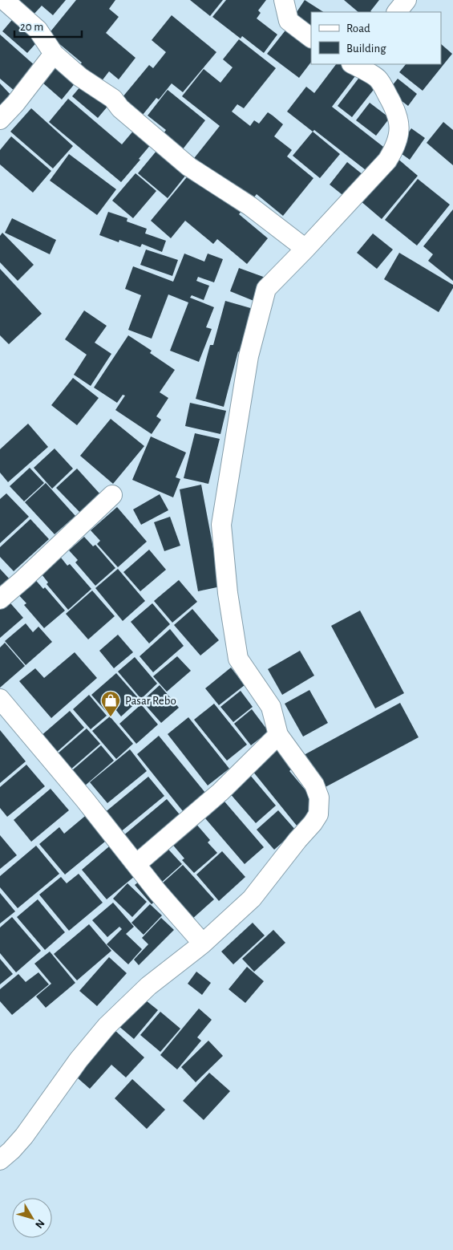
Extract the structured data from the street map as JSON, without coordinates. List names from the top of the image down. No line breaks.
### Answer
{"places":{"shop":["Pasar Rebo"]},"legend":["Road","Building"],"scale_bar":"20 m","north":"bottom right"}
